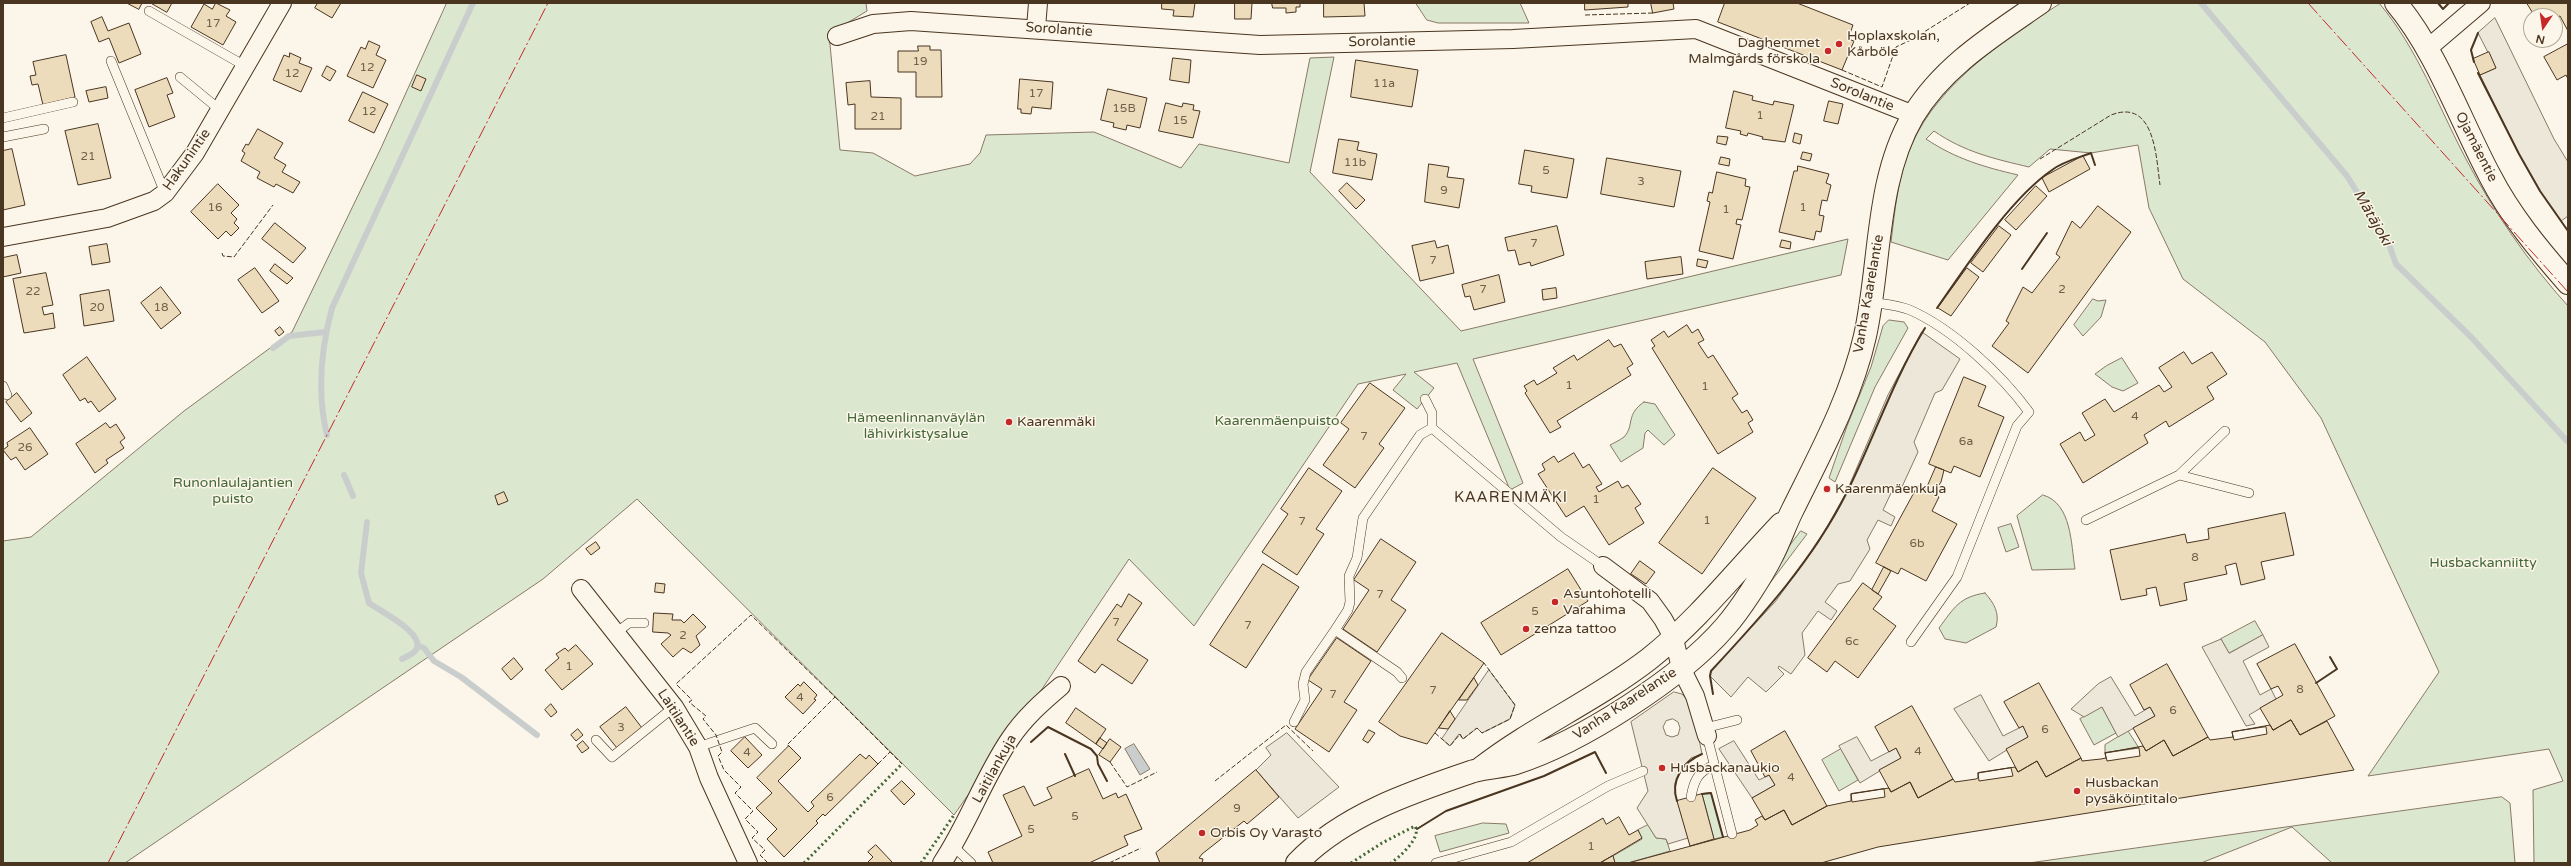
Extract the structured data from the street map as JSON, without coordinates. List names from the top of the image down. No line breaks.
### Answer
{"streets":{"main road":["Ojamäentie","Vanha Kaarelantie"],"street":["Sorolantie","Hakunintie","Laitilantie","Laitilankuja"]},"crossings":[["Sorolantie","Vanha Kaarelantie"]],"districts":["KAARENMÄKI"],"water":["Mätäjoki"],"parks":["Hämeenlinnanväylän lähivirkistysalue","Kaarenmäenpuisto","Runonlaulajantien puisto","Husbackanniitty"],"places":["Hoplaxskolan, Kårböle","Daghemmet Malmgårds förskola","Kaarenmäki","Kaarenmäenkuja","Asuntohotelli Varahima","zenza tattoo","Husbackanaukio","Husbackan pysäköintitalo","Orbis Oy Varasto"],"house_numbers":["17","19","12","12","11a","17","15B","12","1","21","15","21","11b","5","3","9","16","1","1","7","7","7","2","22","20","18","1","1","4","7","6a","26","1","1","7","6b","8","7","5","7","7","2","6c","1","8","7","7","4","6","3","6","4","4","4","6","9","5","5","1"],"north":"bottom"}
